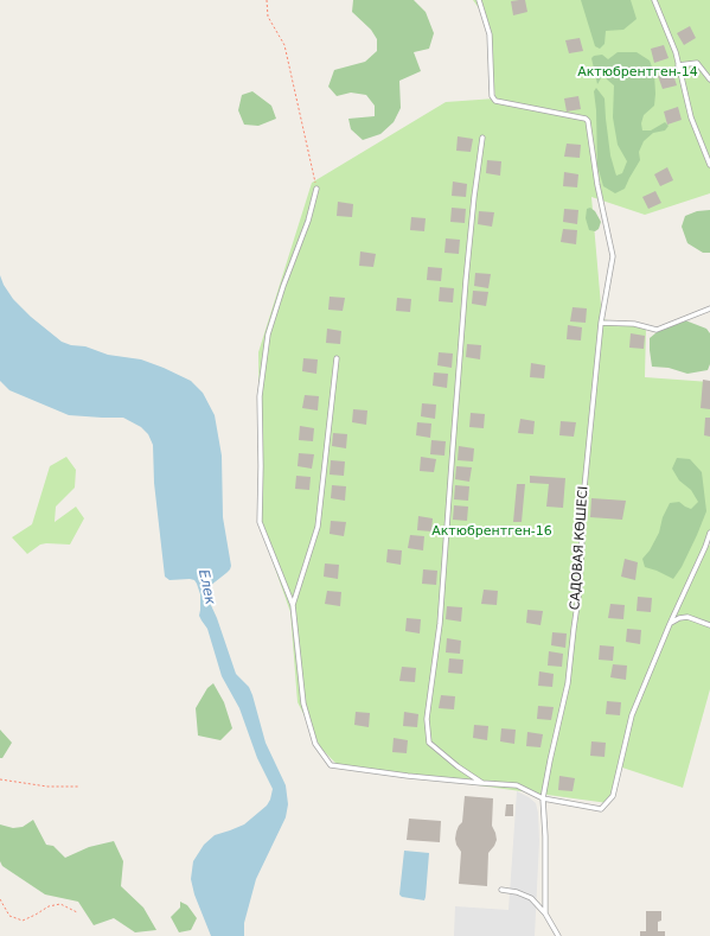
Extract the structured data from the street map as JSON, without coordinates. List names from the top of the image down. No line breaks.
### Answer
{"streets":{"lane":["САДОВАЯ КӨШЕСІ"]},"water":["Елек"],"parks":["Актюбрентген-14","Актюбрентген-16"]}
